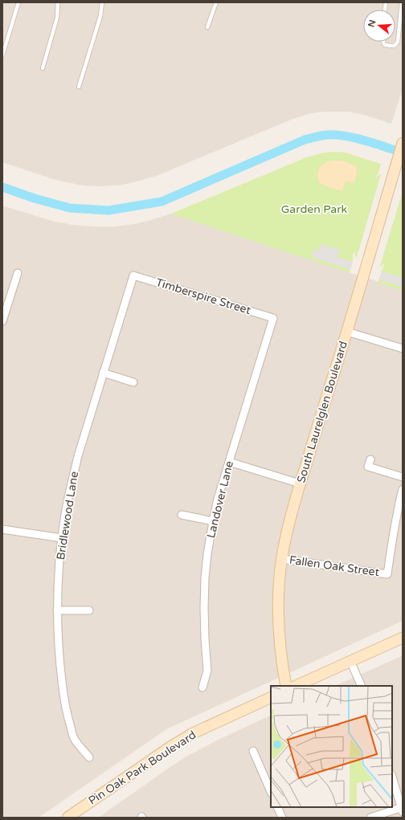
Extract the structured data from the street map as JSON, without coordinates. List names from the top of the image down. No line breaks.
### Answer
{"streets":{"street":["Timberspire Street","South Laurelglen Boulevard","Landover Lane","Bridlewood Lane","Fallen Oak Street","Pin Oak Park Boulevard"]},"crossings":[["Timberspire Street","Landover Lane"],["Timberspire Street","Bridlewood Lane"],["South Laurelglen Boulevard","Fallen Oak Street"]],"parks":["Garden Park"],"north":"left"}
